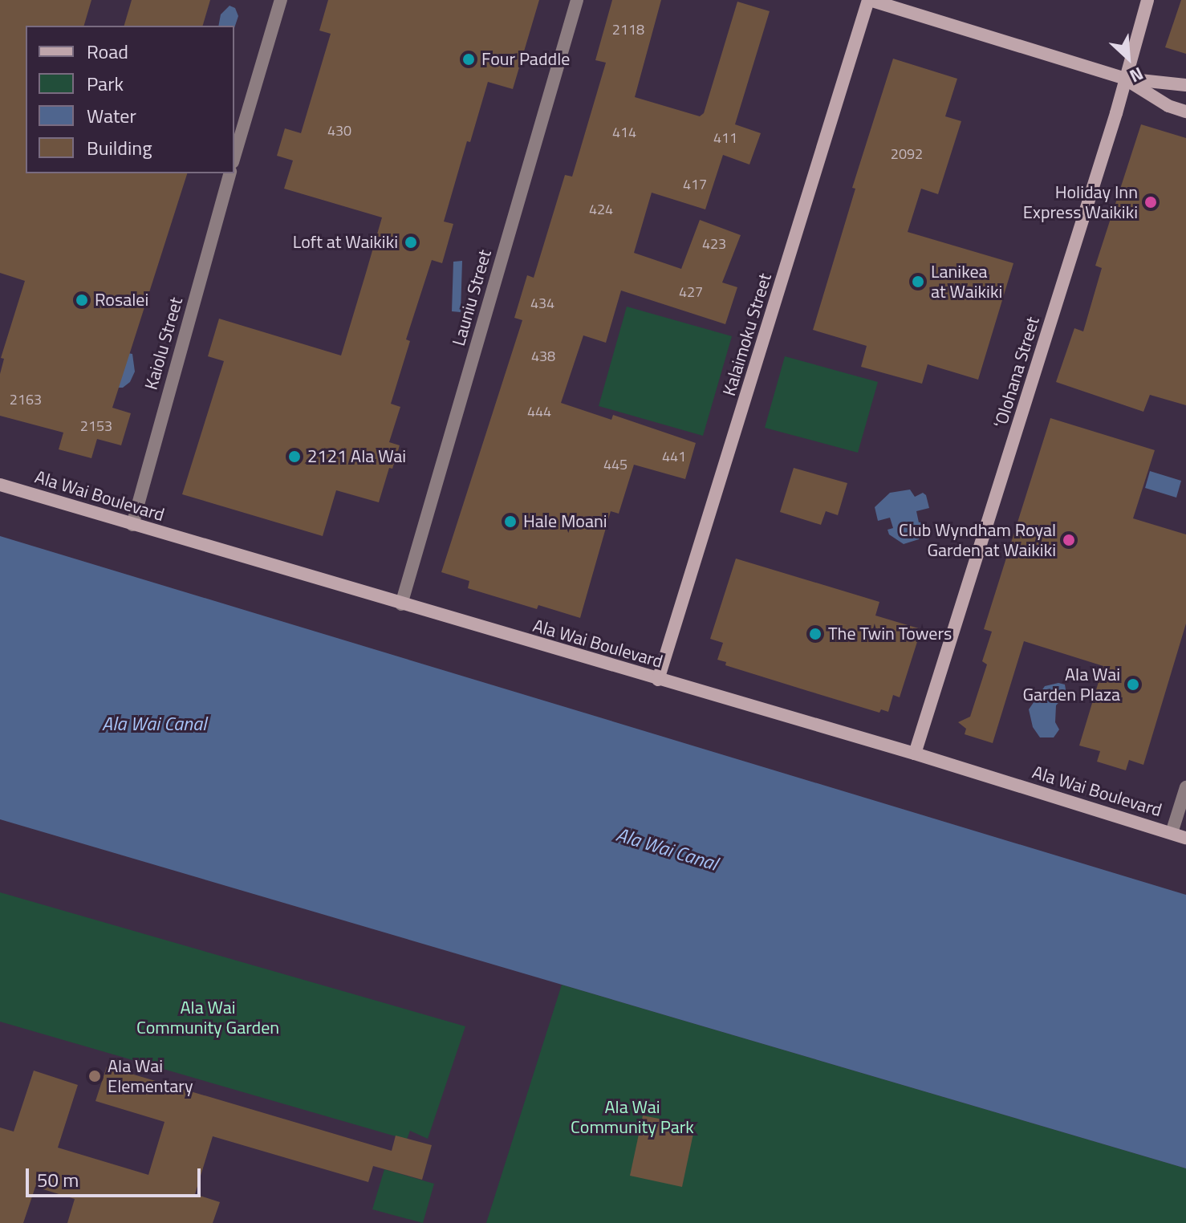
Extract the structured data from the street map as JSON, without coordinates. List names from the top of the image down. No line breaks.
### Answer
{"streets":{"street":["Launiu Street","Kalaimoku Street","Kaiolu Street","ʻOlohana Street","Ala Wai Boulevard"]},"crossings":[["Launiu Street","Ala Wai Boulevard"],["Kalaimoku Street","Ala Wai Boulevard"],["Kaiolu Street","Ala Wai Boulevard"],["ʻOlohana Street","Ala Wai Boulevard"]],"water":["Ala Wai Canal"],"parks":["Ala Wai Community Garden","Ala Wai Community Park"],"places":["Four Paddle","Holiday Inn Express Waikiki","Loft at Waikiki","Lanikea at Waikiki","Rosalei","2121 Ala Wai","Hale Moani","Club Wyndham Royal Garden at Waikiki","The Twin Towers","Ala Wai Garden Plaza","Ala Wai Elementary"],"house_numbers":["2118","430","414","411","2092","417","424","423","427","434","438","2163","444","2153","441","445"],"legend":["Road","Park","Water","Building"],"scale_bar":"50 m","north":"bottom right"}
